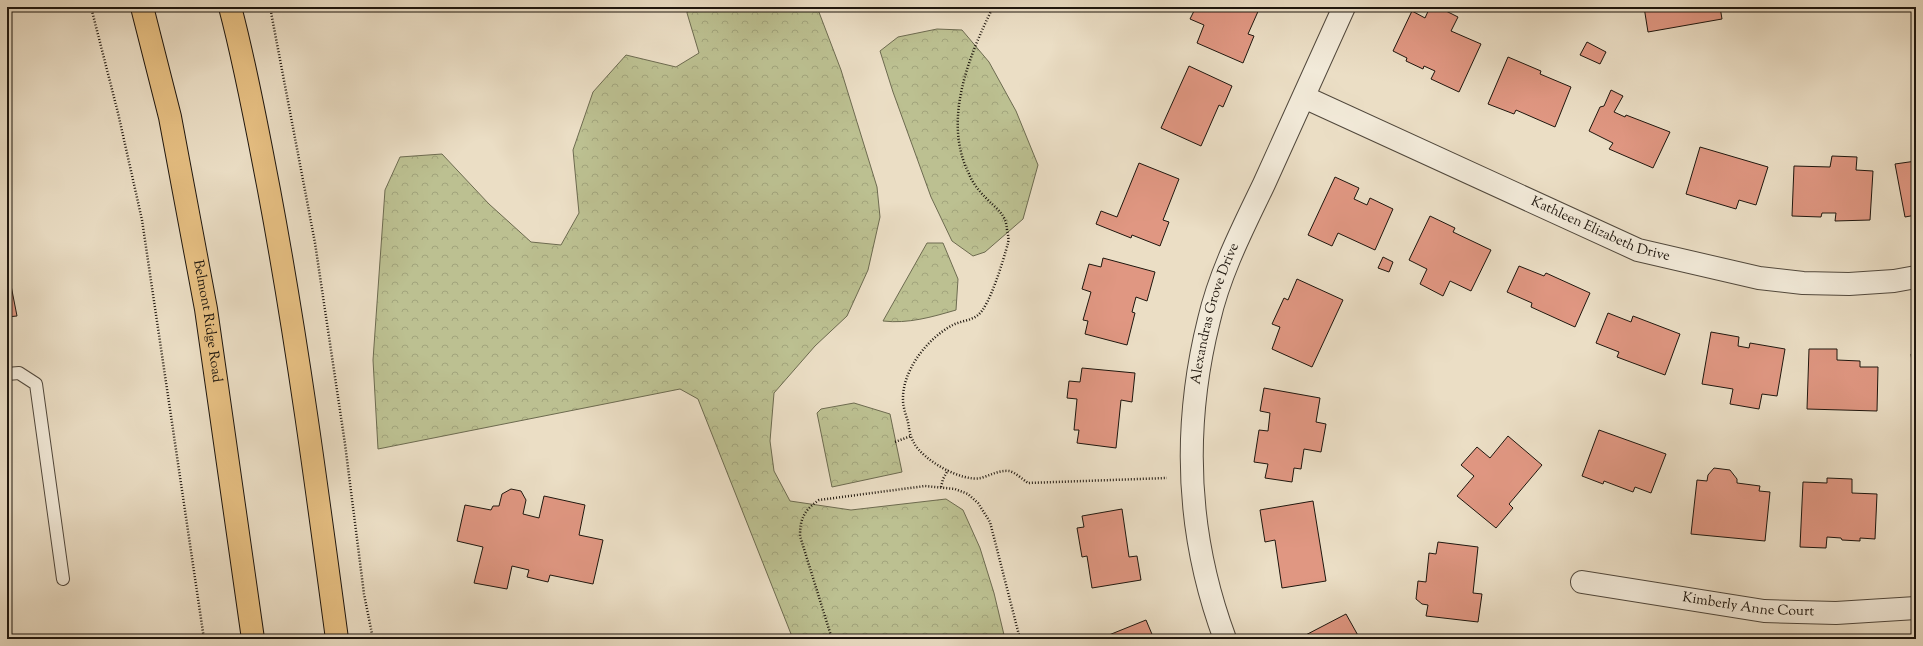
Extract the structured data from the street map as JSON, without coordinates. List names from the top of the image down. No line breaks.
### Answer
{"streets":{"main road":["Belmont Ridge Road"],"street":["Kathleen Elizabeth Drive","Alexandras Grove Drive","Kimberly Anne Court"]},"crossings":[["Kathleen Elizabeth Drive","Alexandras Grove Drive"]]}
